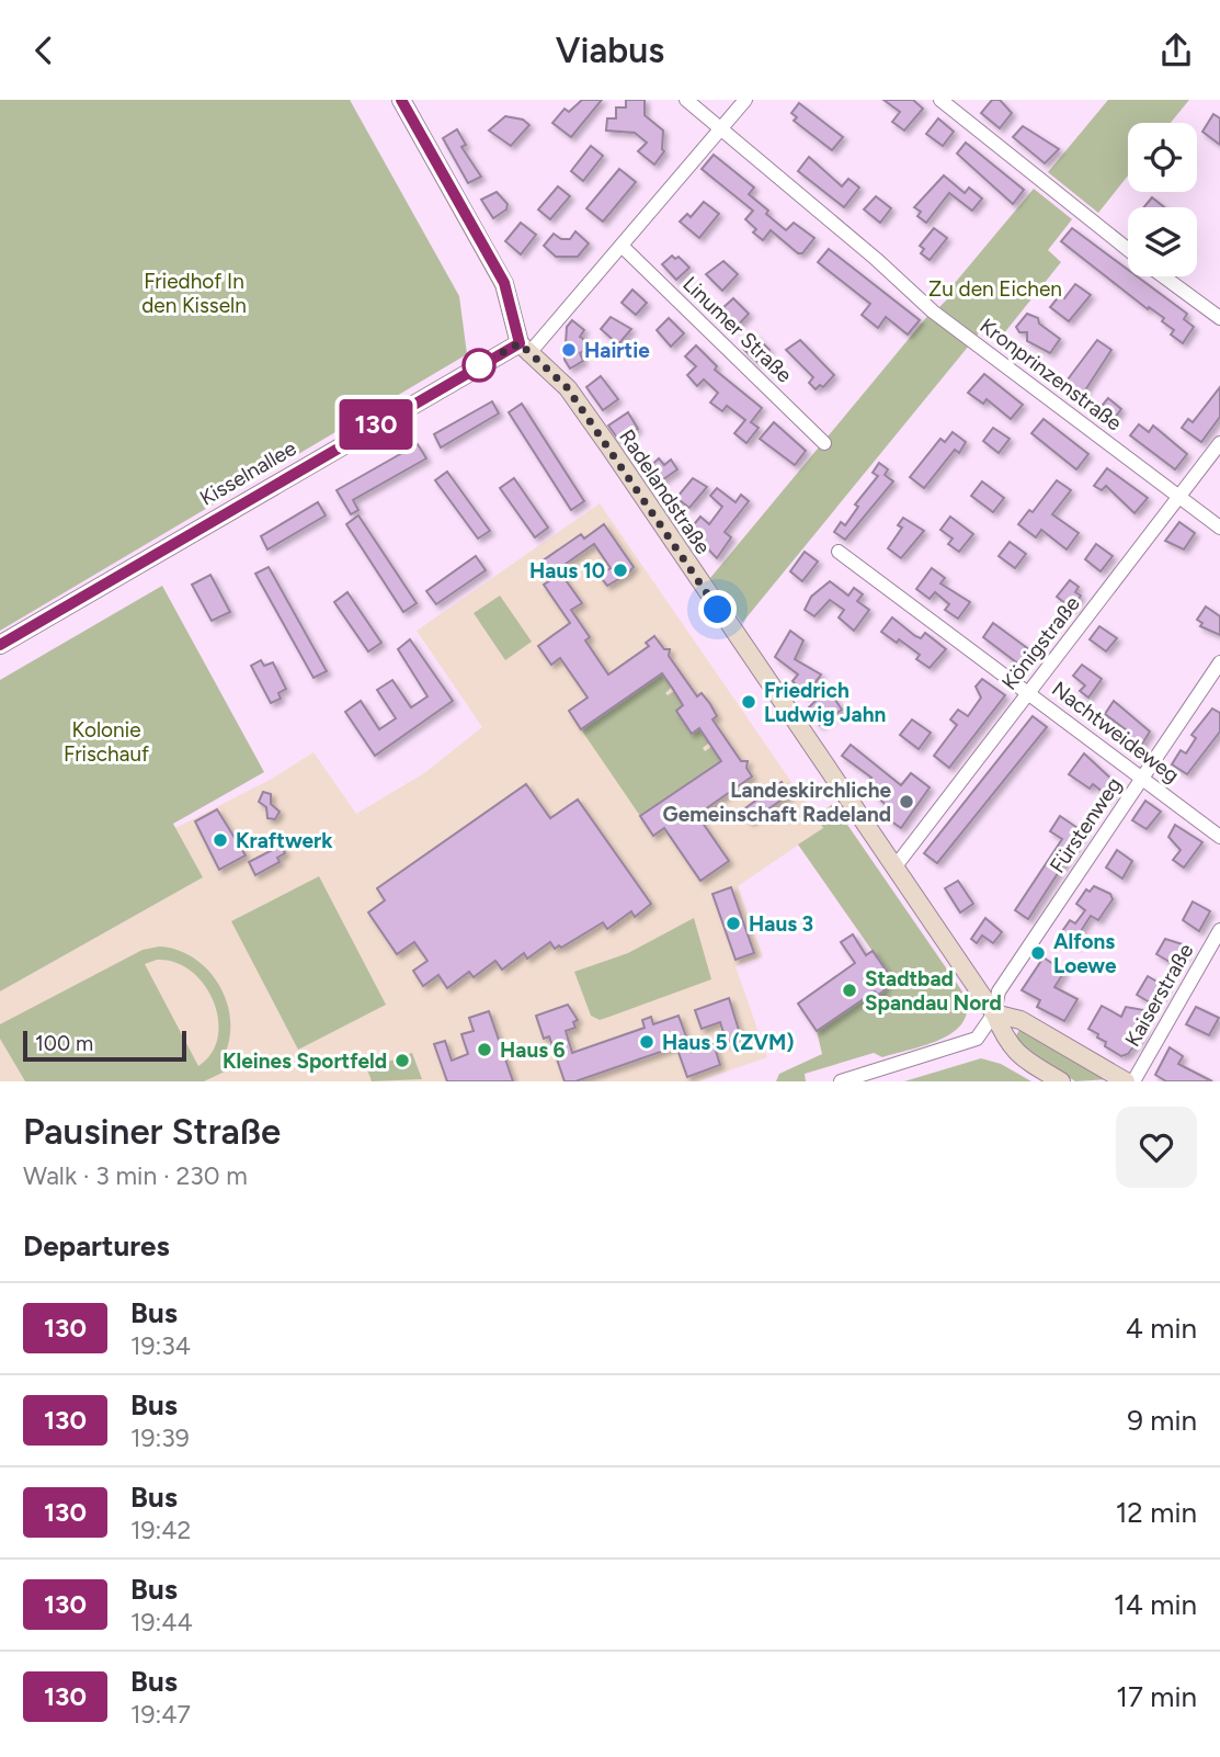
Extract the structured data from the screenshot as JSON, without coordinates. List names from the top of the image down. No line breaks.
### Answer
{"streets":{"street":["Linumer Straße","Kronprinzenstraße","Kisselnallee","Radelandstraße","Königstraße","Nachtweideweg","Fürstenweg","Kaiserstraße"]},"crossings":[["Kronprinzenstraße","Königstraße"],["Kisselnallee","Radelandstraße"],["Radelandstraße","Königstraße"],["Radelandstraße","Fürstenweg"],["Königstraße","Nachtweideweg"],["Nachtweideweg","Fürstenweg"]],"parks":["Friedhof In den Kisseln","Zu den Eichen","Kolonie Frischauf"],"places":["Hairtie","Haus 10","Friedrich Ludwig Jahn","Landeskirchliche Gemeinschaft Radeland","Kraftwerk","Haus 3","Alfons Loewe","Stadtbad Spandau Nord","Haus 5 (ZVM)","Haus 6","Kleines Sportfeld"],"lines":["bus line 130"],"scale_bar":"100 m","page":{"header":"Viabus","on_map":"130","scale":"100 m","heading":[["Pausiner Straße","Walk · 3 min · 230 m"],"Departures"],"list":[{"mark":"130","name":"Bus","note":"19:34","value":"4 min"},{"mark":"130","name":"Bus","note":"19:39","value":"9 min"},{"mark":"130","name":"Bus","note":"19:42","value":"12 min"},{"mark":"130","name":"Bus","note":"19:44","value":"14 min"},{"mark":"130","name":"Bus","note":"19:47","value":"17 min"}]}}
